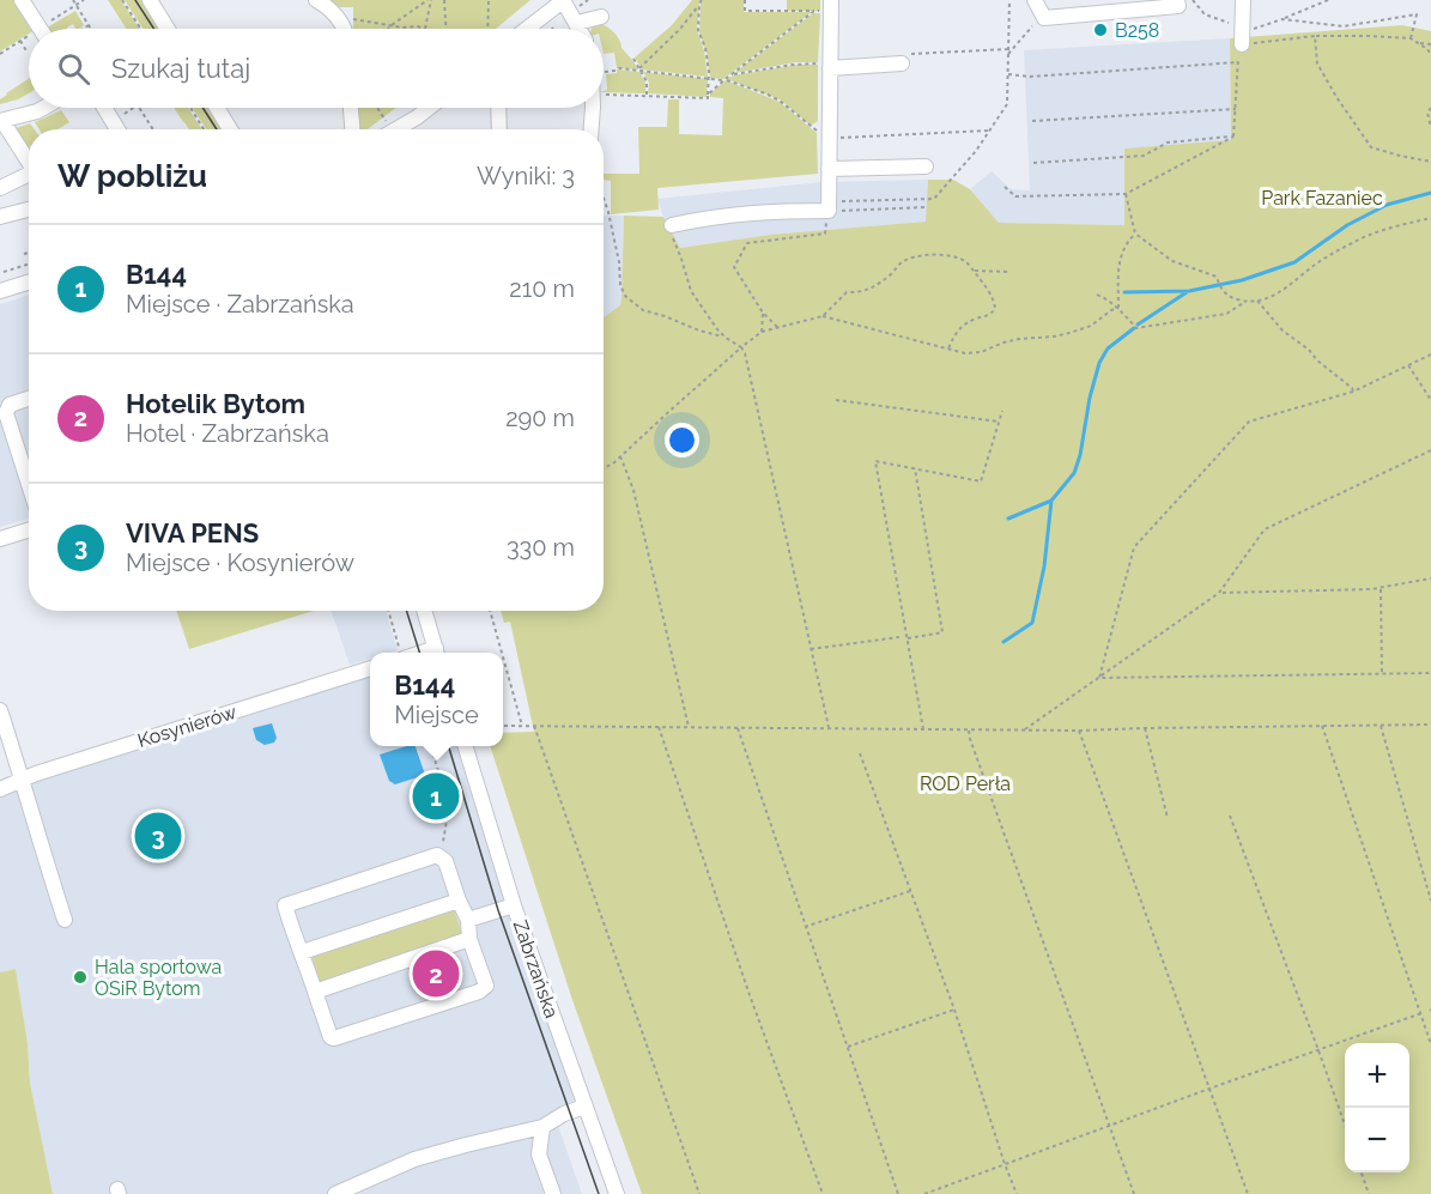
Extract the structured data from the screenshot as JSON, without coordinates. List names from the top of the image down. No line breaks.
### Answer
{"streets":{"street":["Kosynierów","Zabrzańska"]},"parks":["Park Fazaniec","ROD Perła"],"places":["B258","Hala sportowa OSiR Bytom"],"page":{"search":"Szukaj tutaj","heading":["W pobliżu","Wyniki: 3"],"list":[{"mark":"1","name":"B144","note":"Miejsce · Zabrzańska","value":"210 m"},{"mark":"2","name":"Hotelik Bytom","note":"Hotel · Zabrzańska","value":"290 m"},{"mark":"3","name":"VIVA PENS","note":"Miejsce · Kosynierów","value":"330 m"}],"popup":["B144","Miejsce"],"pins":["1","3","2"],"map_buttons":["+","−"]}}
